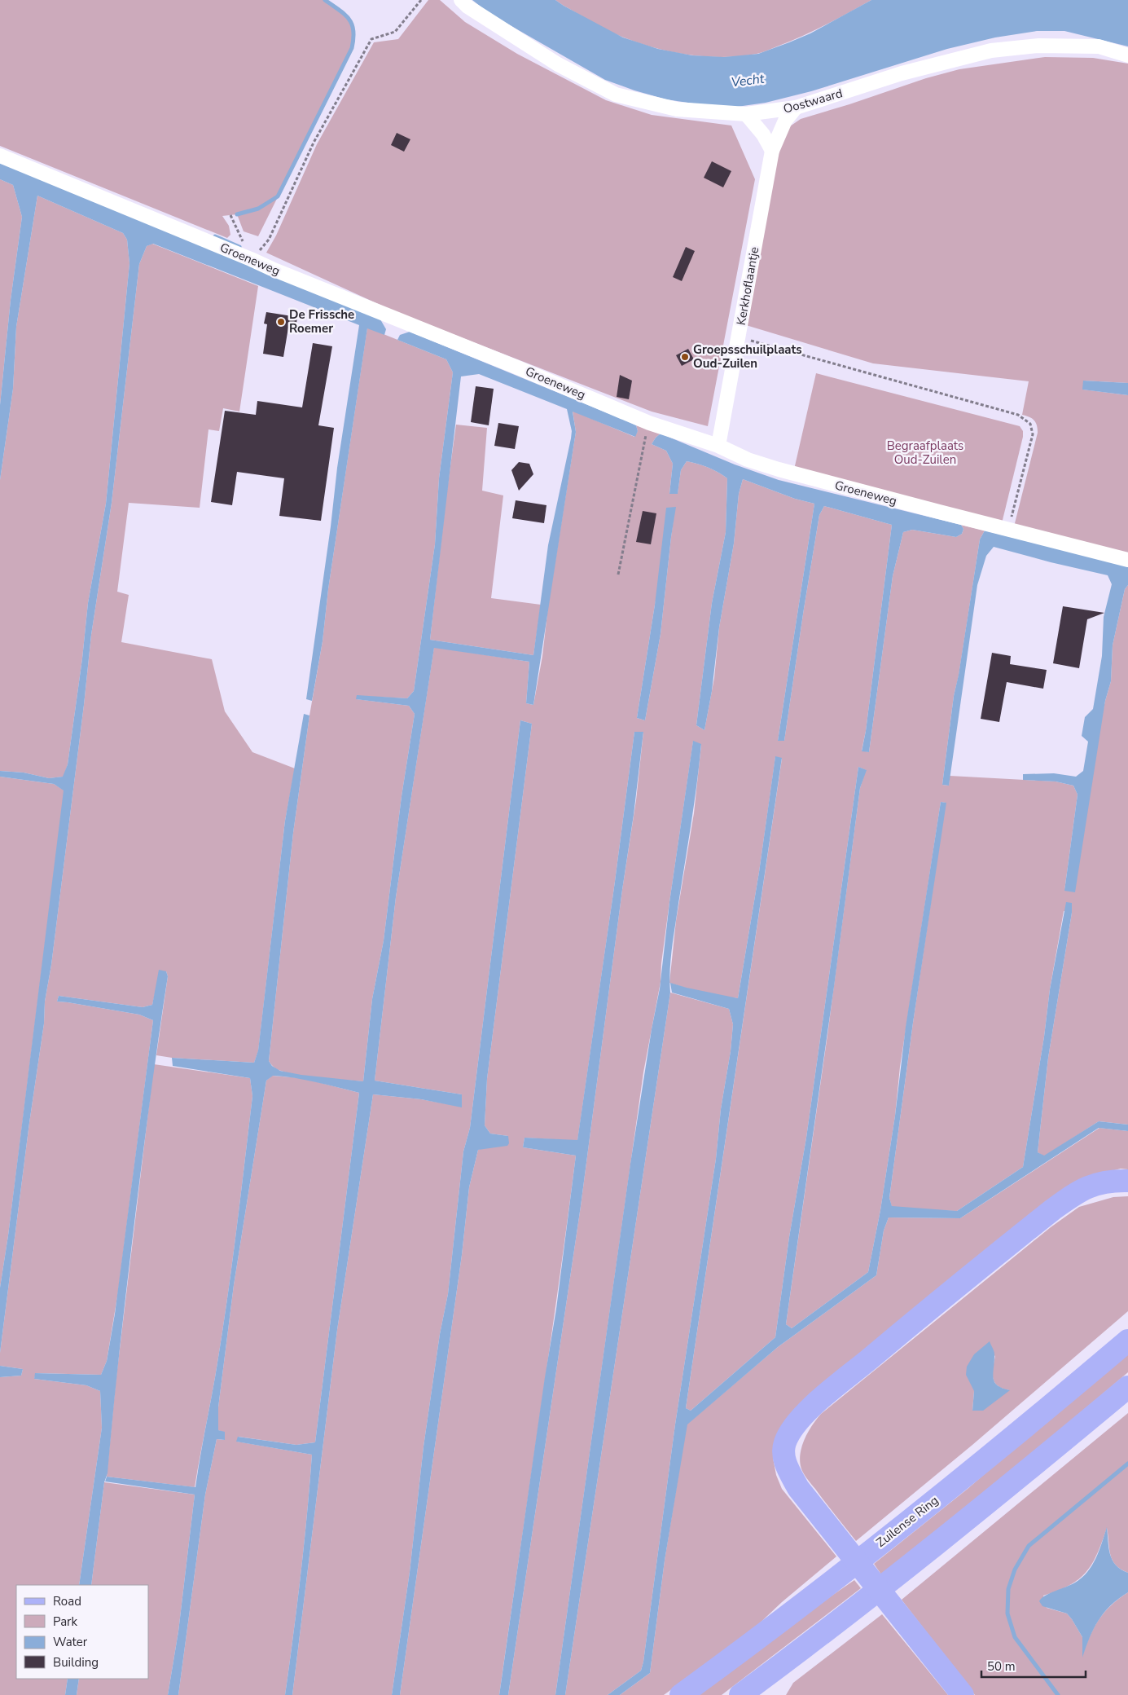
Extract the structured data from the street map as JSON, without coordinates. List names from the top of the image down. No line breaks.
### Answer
{"streets":{"main road":["Zuilense Ring"],"street":["Oostwaard","Groeneweg","Kerkhoflaantje"]},"crossings":[["Oostwaard","Kerkhoflaantje"],["Groeneweg","Kerkhoflaantje"]],"water":["Vecht"],"parks":["Begraafplaats Oud-Zuilen"],"places":["De Frissche Roemer","Groepsschuilplaats Oud-Zuilen"],"legend":["Road","Park","Water","Building"],"scale_bar":"50 m"}
